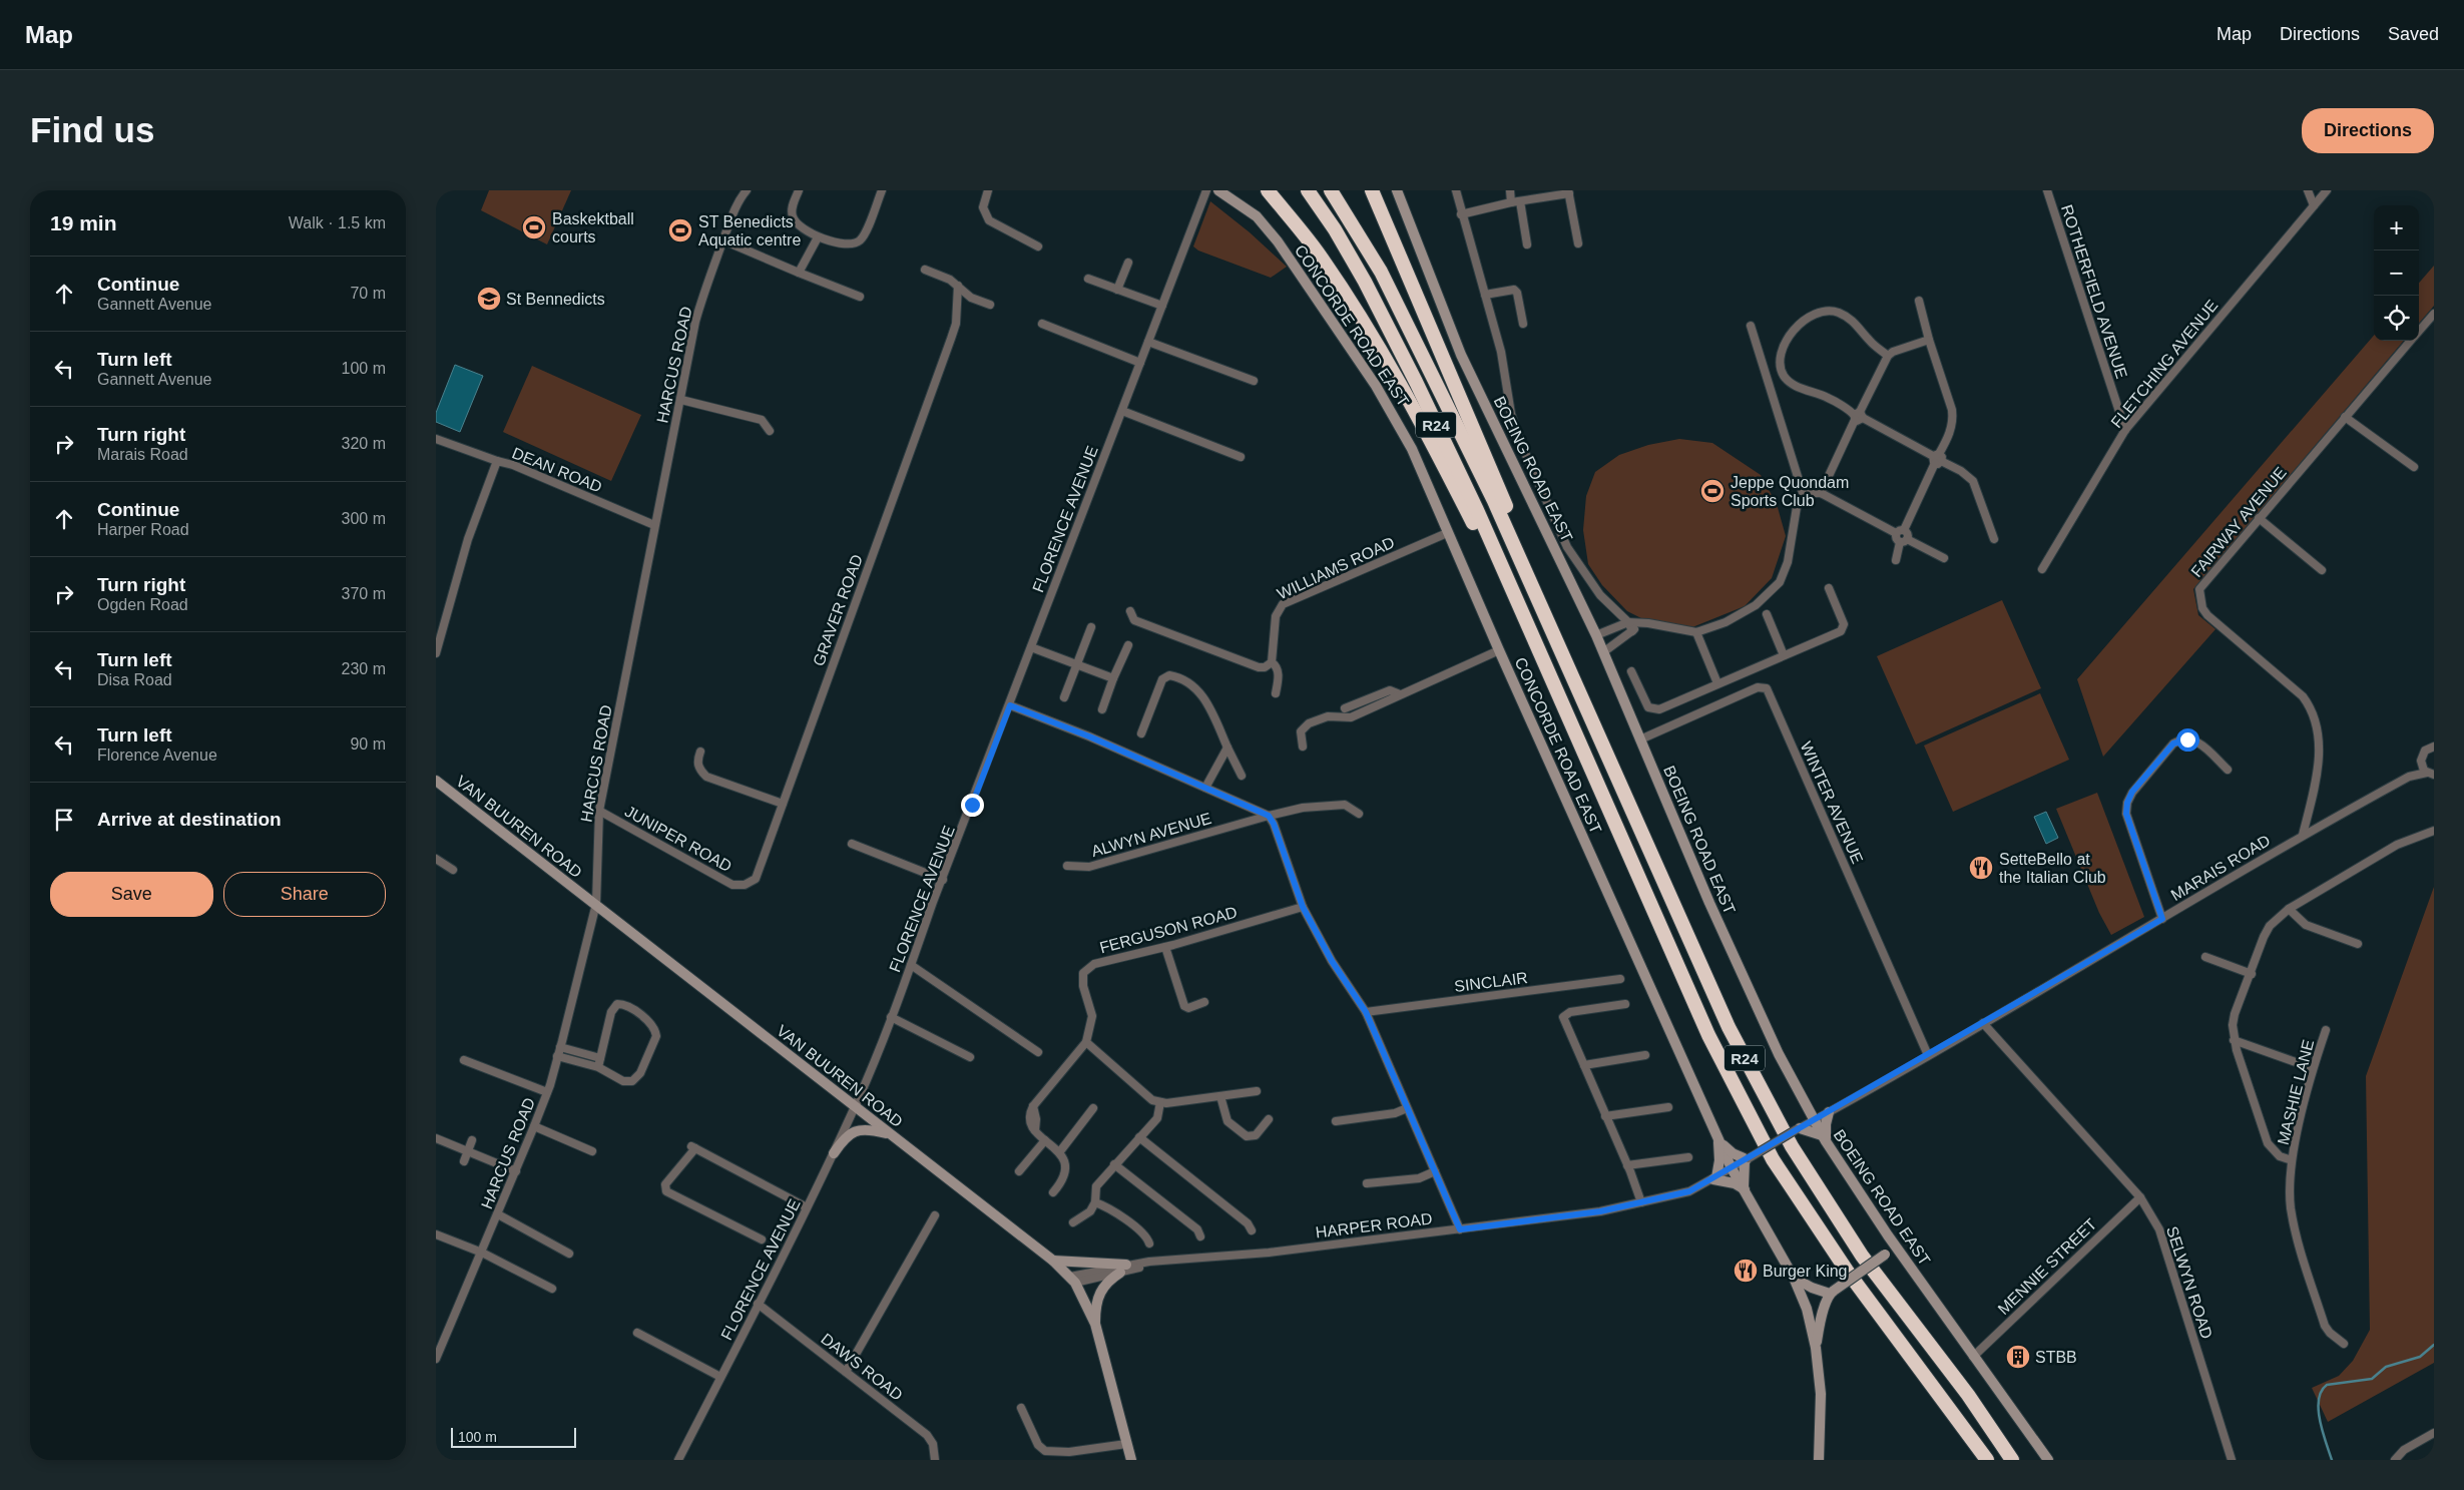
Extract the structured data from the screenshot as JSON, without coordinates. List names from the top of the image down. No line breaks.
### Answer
{"streets":{"highway":["R24"],"main road":["CONCORDE ROAD EAST","BOEING ROAD EAST","VAN BUUREN ROAD"],"street":["ROTHERFIELD AVENUE","FLETCHING AVENUE","HARCUS ROAD","DEAN ROAD","FLORENCE AVENUE","FAIRWAY AVENUE","WILLIAMS ROAD","GRAVER ROAD","WINTER AVENUE","ALWYN AVENUE","JUNIPER ROAD","MARAIS ROAD","FERGUSON ROAD","SINCLAIR","MASHIE LANE","HARPER ROAD","MENNIE STREET","SELWYN ROAD","DAWS ROAD"]},"crossings":[["ROTHERFIELD AVENUE","FLETCHING AVENUE"],["CONCORDE ROAD EAST","WILLIAMS ROAD"],["CONCORDE ROAD EAST","HARPER ROAD"],["HARCUS ROAD","DEAN ROAD"],["HARCUS ROAD","VAN BUUREN ROAD"],["HARCUS ROAD","JUNIPER ROAD"],["BOEING ROAD EAST","WINTER AVENUE"],["BOEING ROAD EAST","MARAIS ROAD"],["BOEING ROAD EAST","HARPER ROAD"],["BOEING ROAD EAST","MENNIE STREET"],["FLORENCE AVENUE","VAN BUUREN ROAD"],["FLORENCE AVENUE","DAWS ROAD"],["FAIRWAY AVENUE","MARAIS ROAD"],["GRAVER ROAD","JUNIPER ROAD"],["WINTER AVENUE","MARAIS ROAD"],["VAN BUUREN ROAD","HARPER ROAD"],["MARAIS ROAD","HARPER ROAD"],["MARAIS ROAD","SELWYN ROAD"],["MENNIE STREET","SELWYN ROAD"]],"places":{"sports":["Baskektball courts","ST Benedicts Aquatic centre","Jeppe Quondam Sports Club"],"school or university":["St Bennedicts"],"restaurant":["SetteBello at the Italian Club","Burger King"],"building":["STBB"]},"scale_bar":"100 m","page":{"header":"Map","nav":["Map","Directions","Saved"],"buttons":["Directions",["Save","Share"]],"title":"Find us","heading":["19 min","Walk · 1.5 km"],"map_buttons":["+","−"],"list":[["Continue","Gannett Avenue","70 m"],["Turn left","Gannett Avenue","100 m"],["Turn right","Marais Road","320 m"],["Continue","Harper Road","300 m"],["Turn right","Ogden Road","370 m"],["Turn left","Disa Road","230 m"],["Turn left","Florence Avenue","90 m"],"Arrive at destination"],"scale":"100 m"}}
